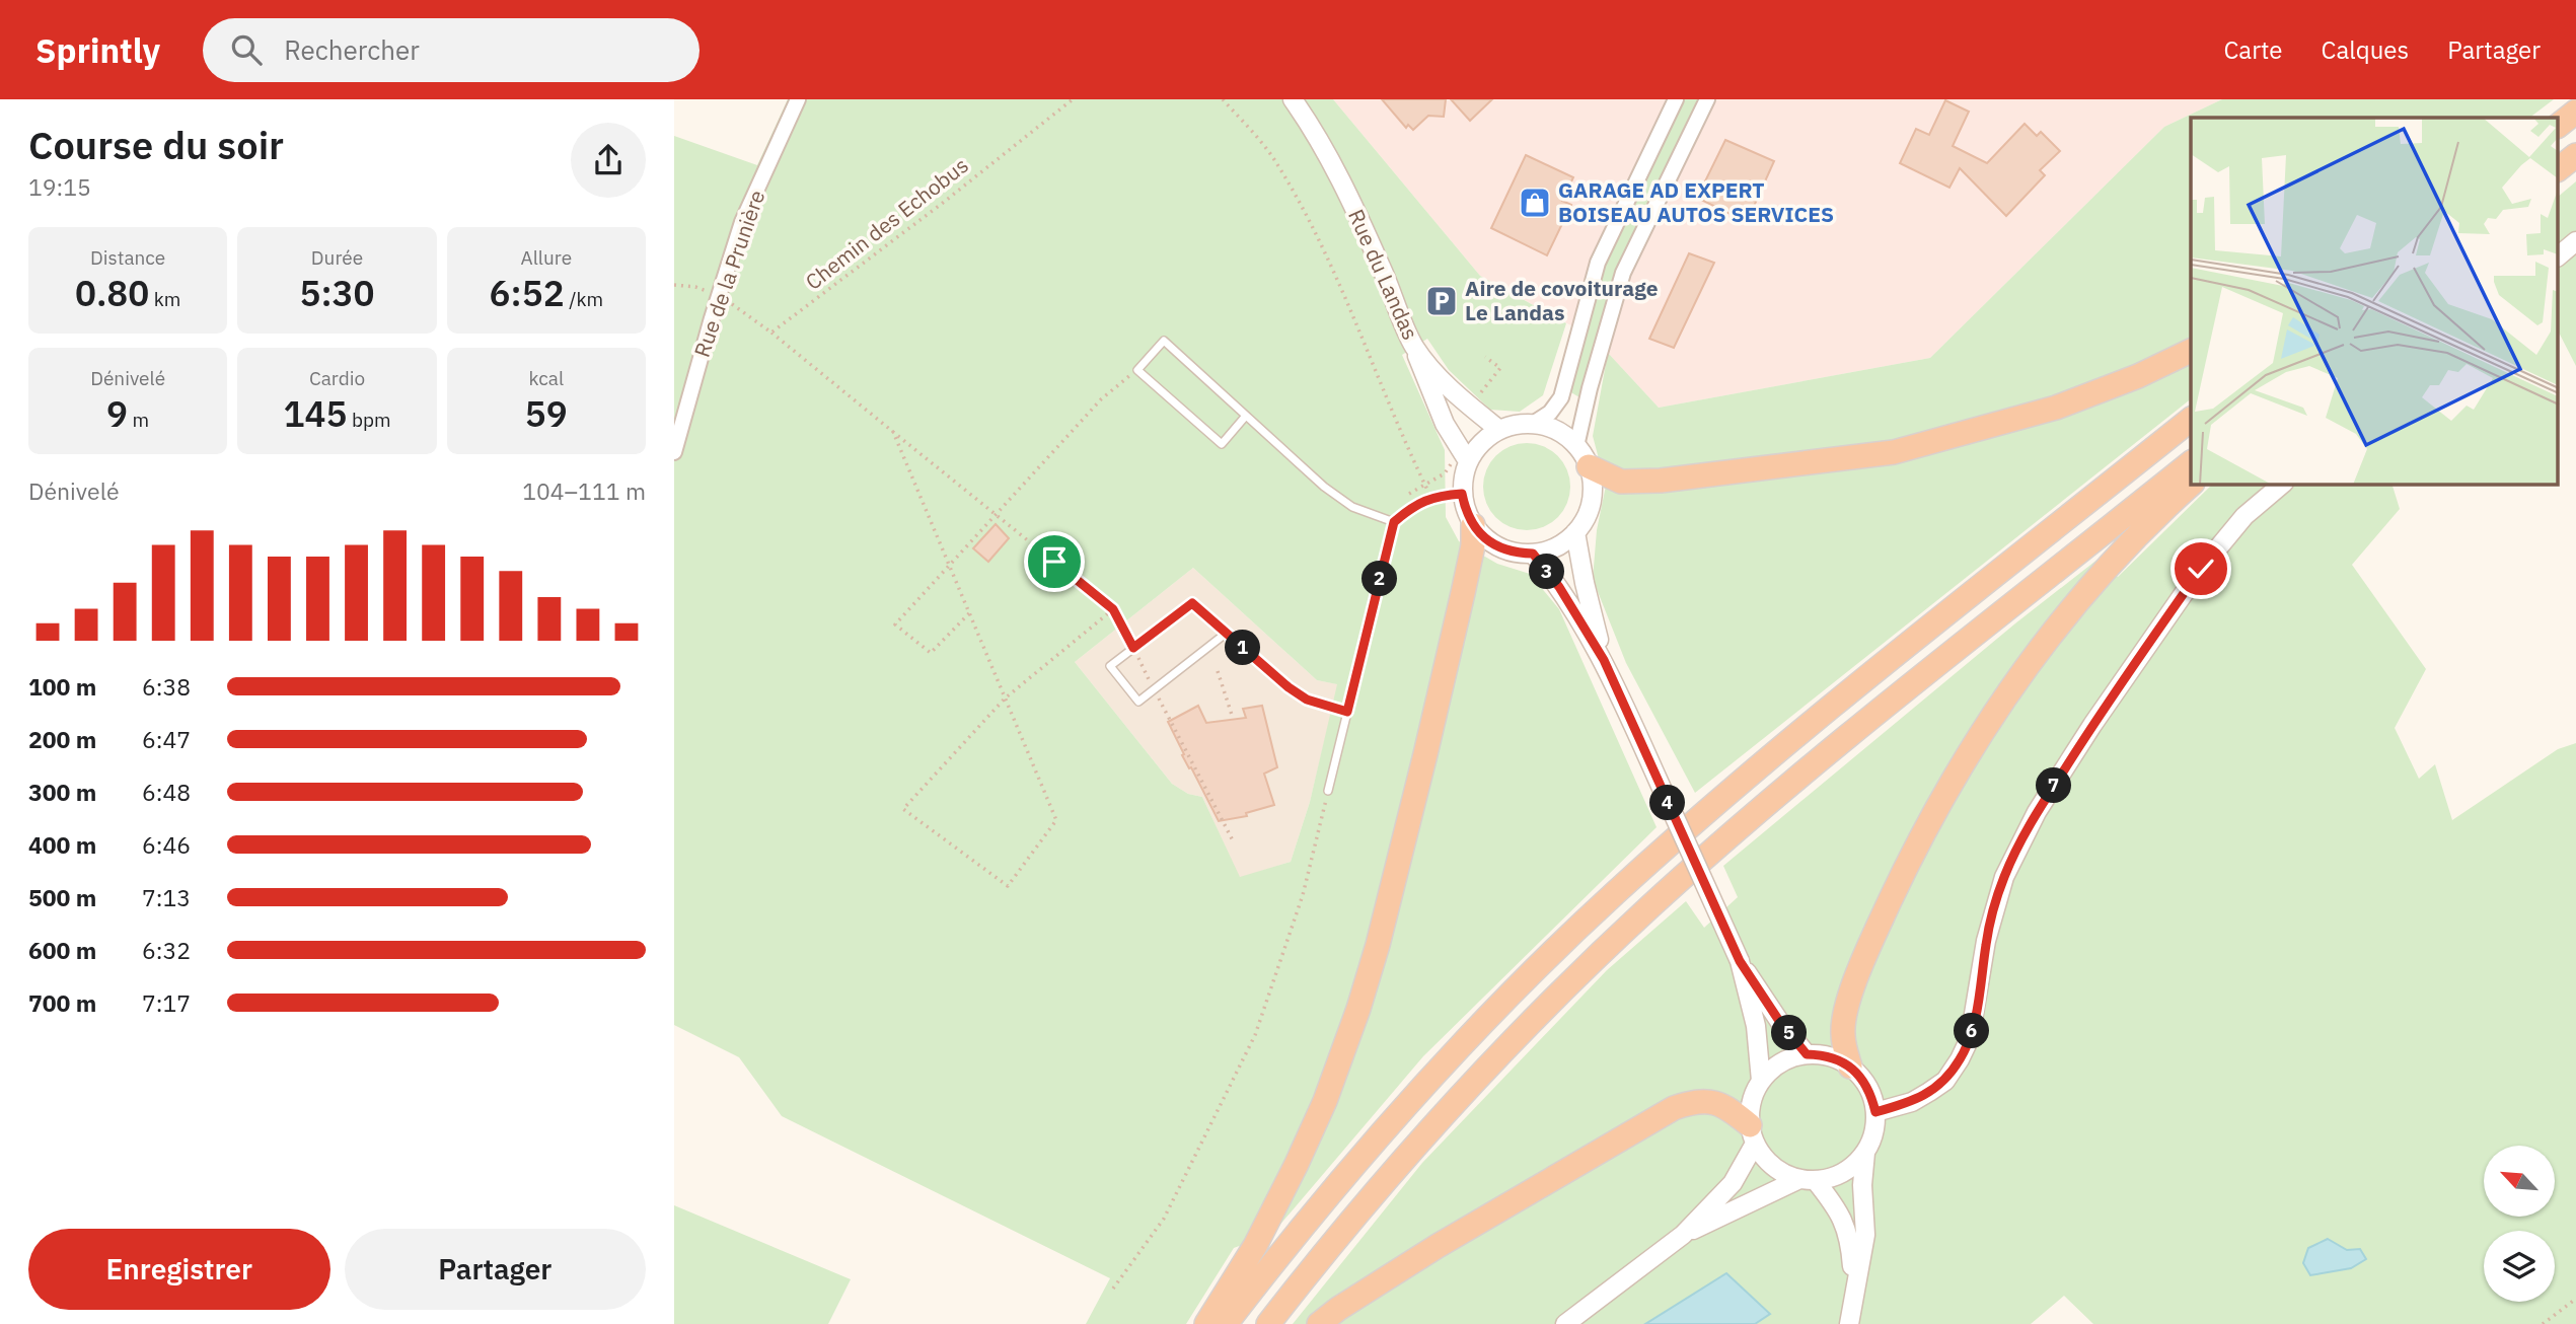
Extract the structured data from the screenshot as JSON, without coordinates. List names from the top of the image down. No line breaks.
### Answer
{"streets":{"street":["Rue de la Prunière","Rue du Landas"],"path":["Chemin des Echobus"]},"places":{"shop":["GARAGE AD EXPERT BOISEAU AUTOS SERVICES"],"parking":["Aire de covoiturage Le Landas"]},"north":"top left","page":{"header":"Sprintly","search":"Rechercher","nav":["Carte","Calques","Partager"],"heading":["Course du soir","19:15"],"stats":[["Distance","0.80 km"],["Durée","5:30"],["Allure","6:52 /km"],["Dénivelé","9 m"],["Cardio","145 bpm"],["kcal","59"]],"chart":["Dénivelé","104–111 m"],"pins":["3","2","1","7","4","6","5"],"list":[{"name":"100 m","note":"6:38"},{"name":"200 m","note":"6:47"},{"name":"300 m","note":"6:48"},{"name":"400 m","note":"6:46"},{"name":"500 m","note":"7:13"},{"name":"600 m","note":"6:32"},{"name":"700 m","note":"7:17"}],"buttons":["Enregistrer","Partager"]}}
